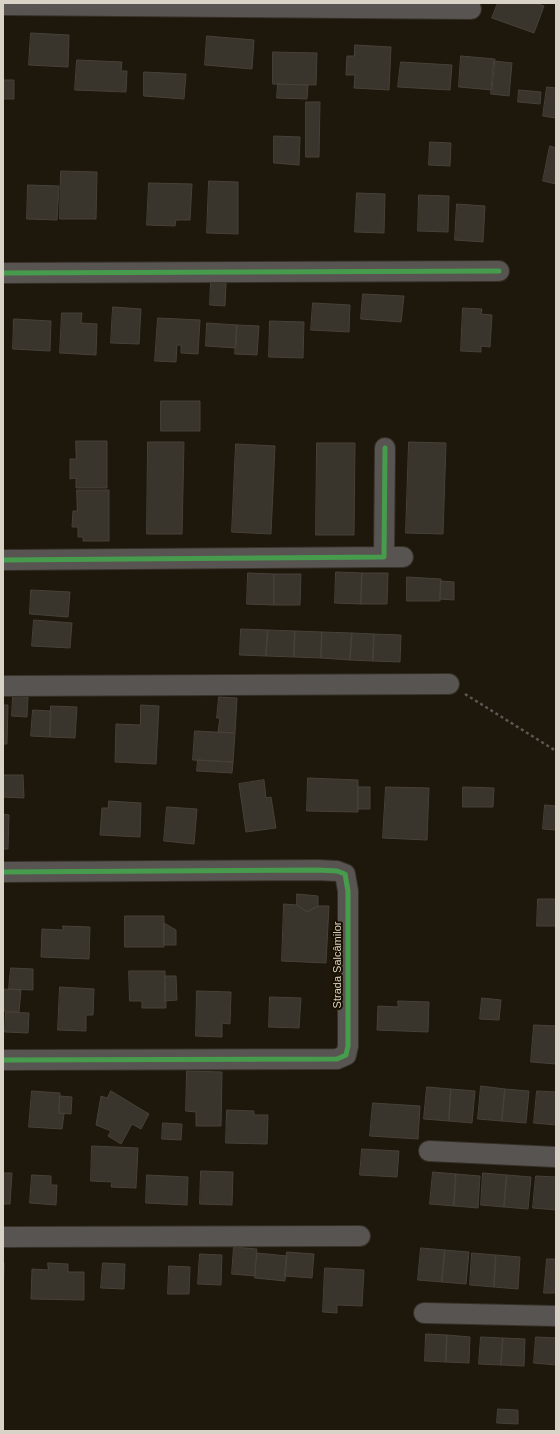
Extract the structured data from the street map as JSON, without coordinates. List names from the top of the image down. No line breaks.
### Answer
{"streets":{"street":["Strada Salcâmilor"]}}
